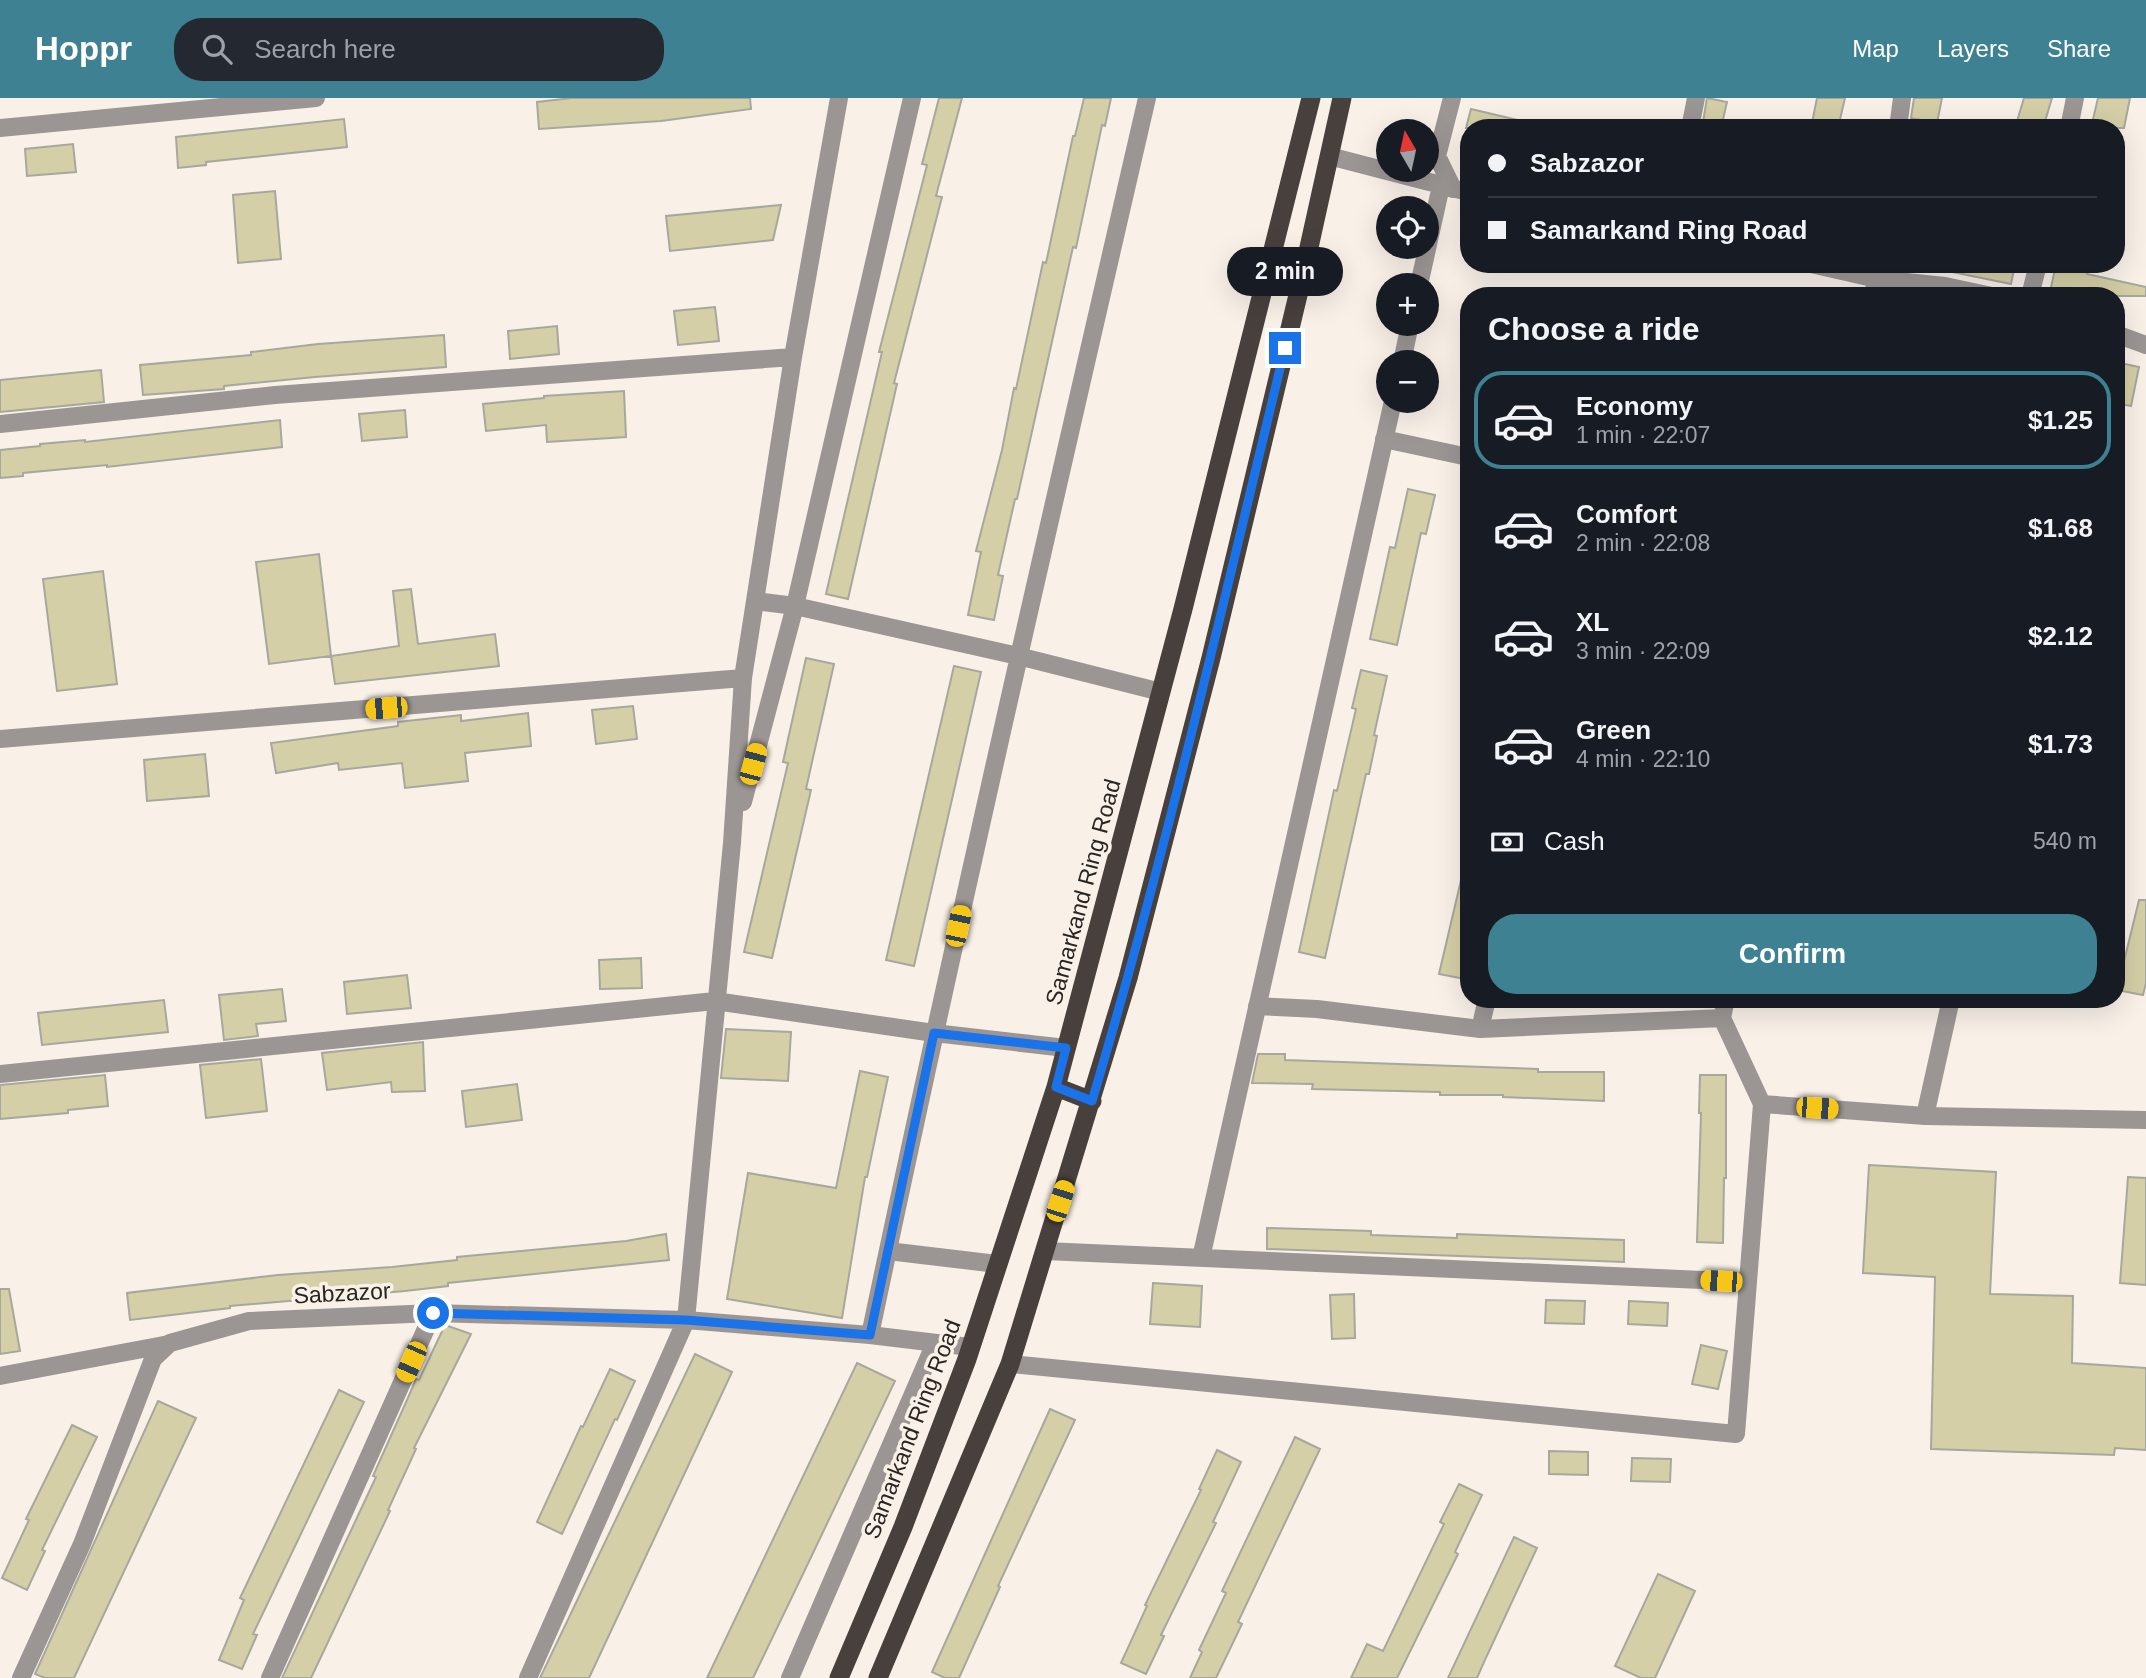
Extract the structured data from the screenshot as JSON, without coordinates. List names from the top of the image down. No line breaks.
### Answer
{"streets":{"highway":["Samarkand Ring Road"],"street":["Sabzazor"]},"crossings":[["Samarkand Ring Road","Sabzazor"]],"north":"top","page":{"header":"Hoppr","search":"Search here","nav":["Map","Layers","Share"],"map_buttons":["+","−"],"banner":["Sabzazor","Samarkand Ring Road"],"bubble":"2 min","heading":"Choose a ride","list":[{"name":"Economy","note":"1 min · 22:07","value":"$1.25"},{"name":"Comfort","note":"2 min · 22:08","value":"$1.68"},{"name":"XL","note":"3 min · 22:09","value":"$2.12"},{"name":"Green","note":"4 min · 22:10","value":"$1.73"}],"pay":["Cash","540 m"],"buttons":"Confirm"}}
